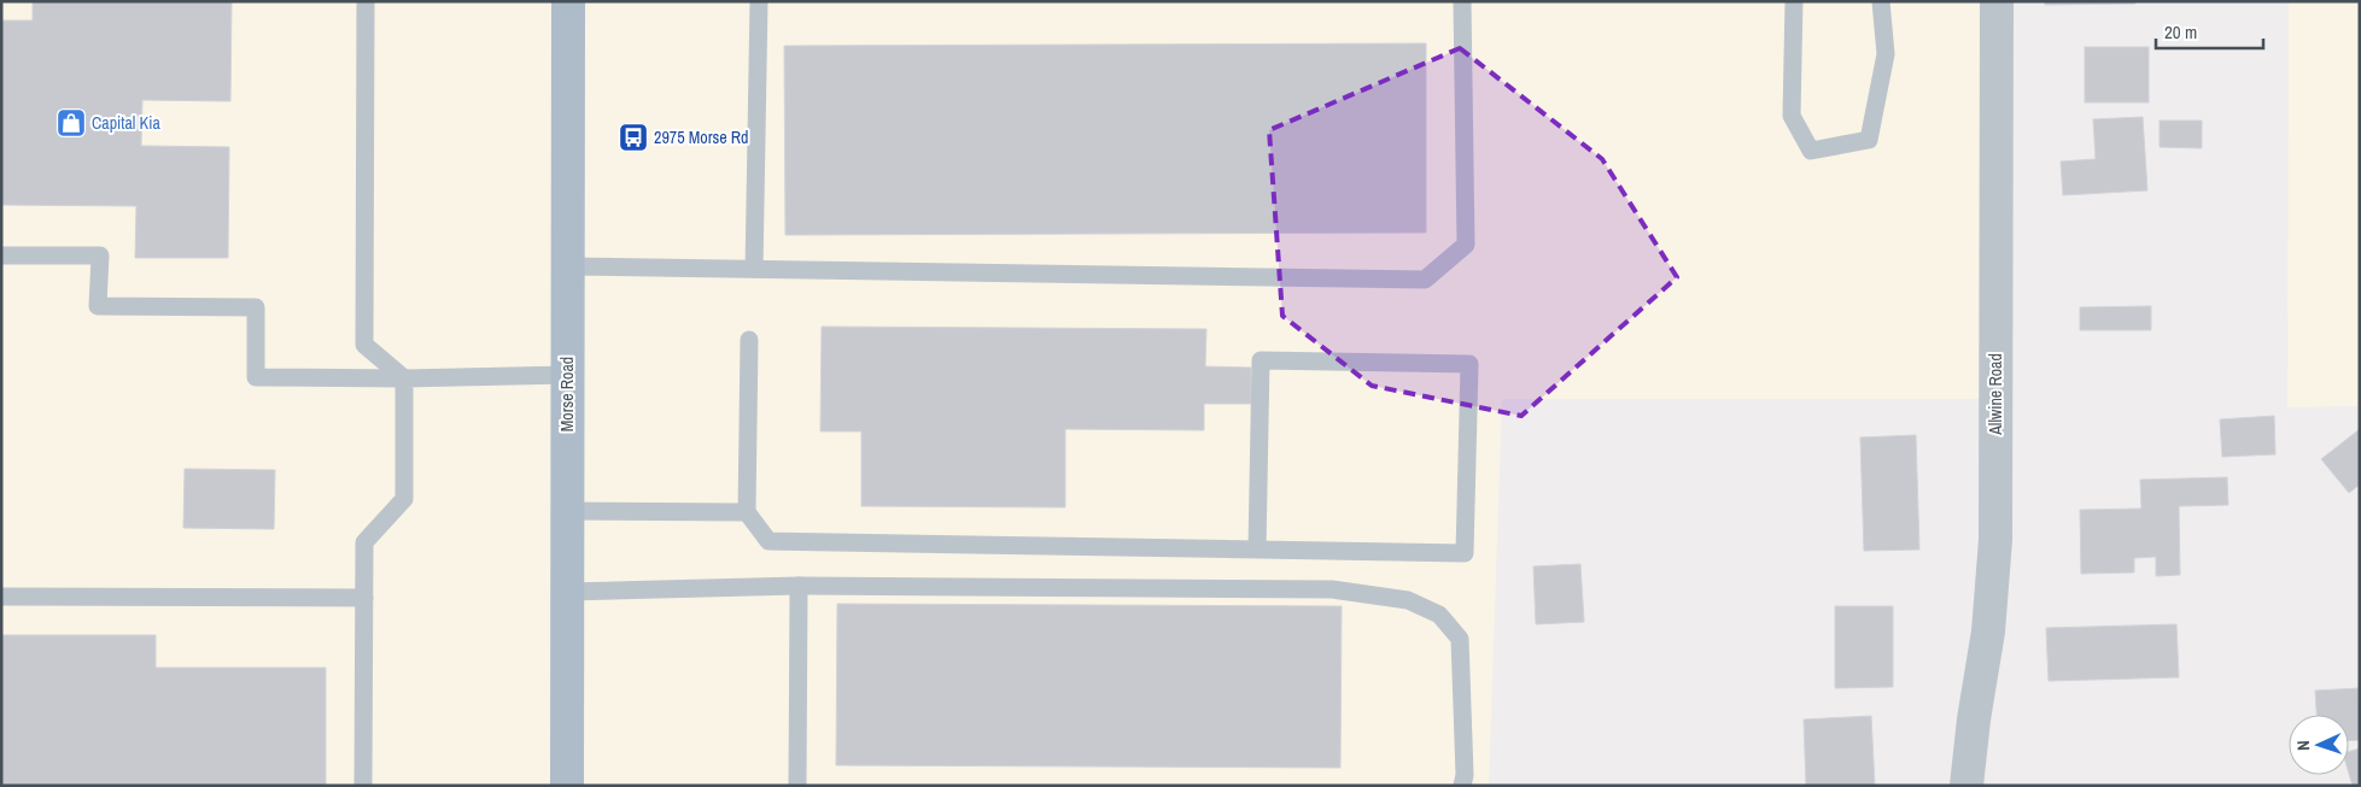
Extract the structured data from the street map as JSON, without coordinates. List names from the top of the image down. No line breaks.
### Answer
{"streets":{"main road":["Morse Road"],"street":["Allwine Road"]},"places":{"shop":["Capital Kia"],"bus stop":["2975 Morse Rd"]},"scale_bar":"20 m","north":"left"}
